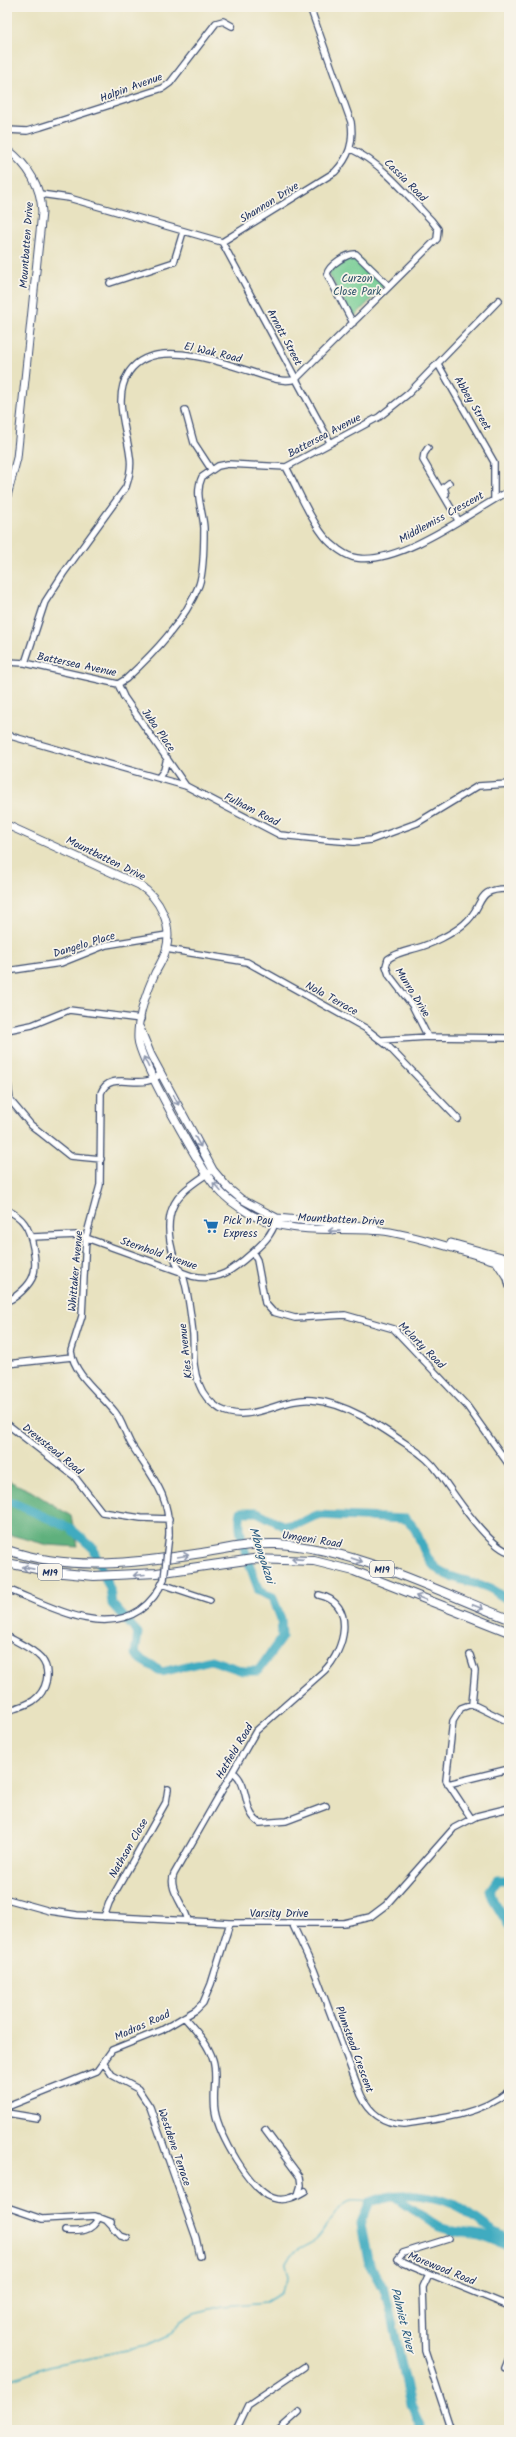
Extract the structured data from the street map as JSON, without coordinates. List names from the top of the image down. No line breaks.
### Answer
{"streets":{"highway":["Umgeni Road","M19"],"main road":["Mountbatten Drive"],"street":["Halpin Avenue","Cassia Road","Shannon Drive","Arnott Street","El Wak Road","Abbey Street","Battersea Avenue","Middlemiss Crescent","Juba Place","Fulham Road","Dangelo Place","Munro Drive","Nola Terrace","Sternhold Avenue","Whittaker Avenue","Mclarty Road","Kies Avenue","Drewstead Road","Hatfield Road","Nathson Close","Varsity Drive","Madras Road","Plumstead Crescent","Westdene Terrace","Morewood Road"]},"crossings":[["Cassia Road","Shannon Drive"],["Shannon Drive","Arnott Street"],["Mountbatten Drive","Dangelo Place"],["Mountbatten Drive","Nola Terrace"],["Mountbatten Drive","Sternhold Avenue"],["Mountbatten Drive","Whittaker Avenue"],["Mountbatten Drive","Kies Avenue"],["Arnott Street","El Wak Road"],["Arnott Street","Battersea Avenue"],["El Wak Road","Battersea Avenue"],["Abbey Street","Battersea Avenue"],["Abbey Street","Middlemiss Crescent"],["Battersea Avenue","Middlemiss Crescent"],["Battersea Avenue","Juba Place"],["Juba Place","Fulham Road"],["Sternhold Avenue","Whittaker Avenue"],["Sternhold Avenue","Mclarty Road"],["Sternhold Avenue","Kies Avenue"],["Hatfield Road","Varsity Drive"],["Nathson Close","Varsity Drive"],["Varsity Drive","Madras Road"],["Varsity Drive","Plumstead Crescent"],["Madras Road","Westdene Terrace"]],"water":["Mbongokzai","Palmiet River"],"parks":["Curzon Close Park"],"places":{"supermarket":["Pick n Pay Express"]}}
